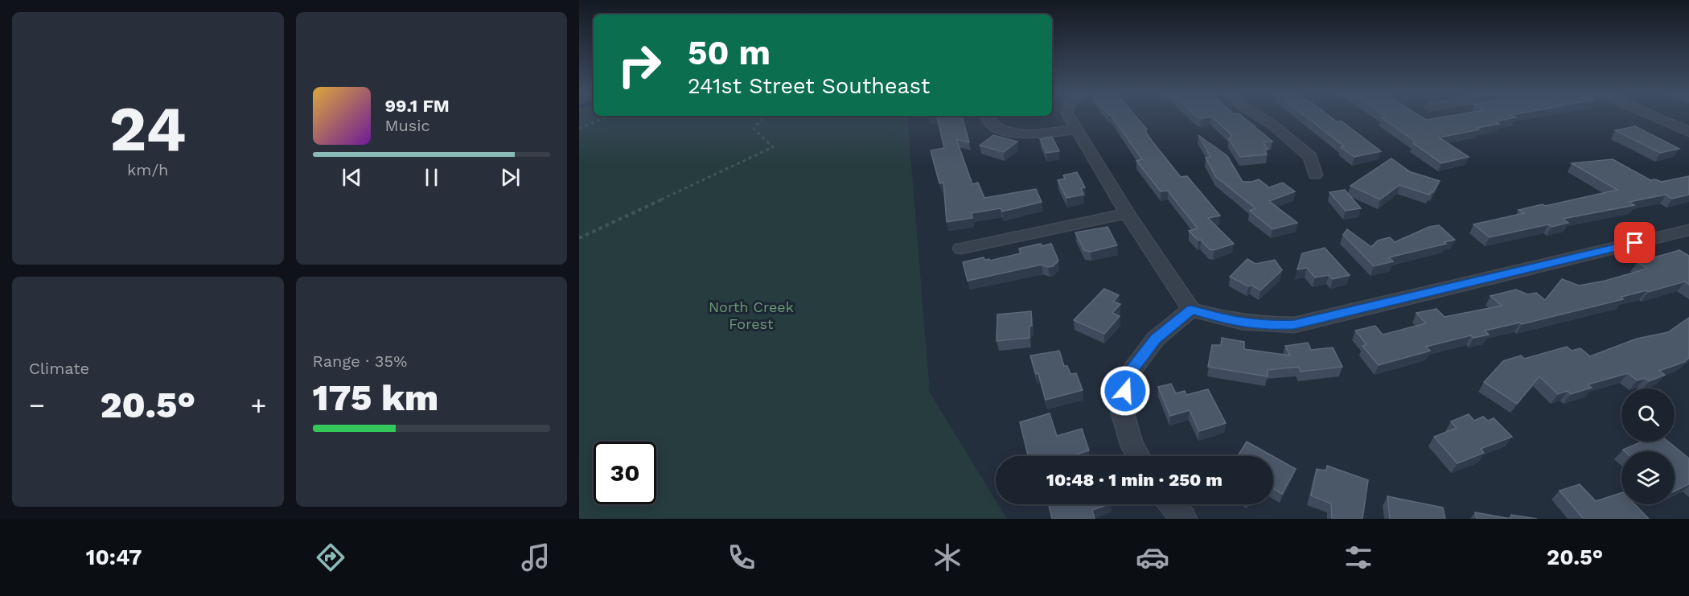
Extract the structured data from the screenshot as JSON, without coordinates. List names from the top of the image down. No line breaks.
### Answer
{"parks":["North Creek Forest"],"page":{"tile":[["24","km/h"],"Climate",["Range · 35%","175 km"]],"turn":["50 m","241st Street Southeast"],"song":["99.1 FM","Music"],"heat":["−","20.5°","+"],"limit":"30","trip":"10:48 · 1 min · 250 m","tabs":["10:47","20.5°"]}}
